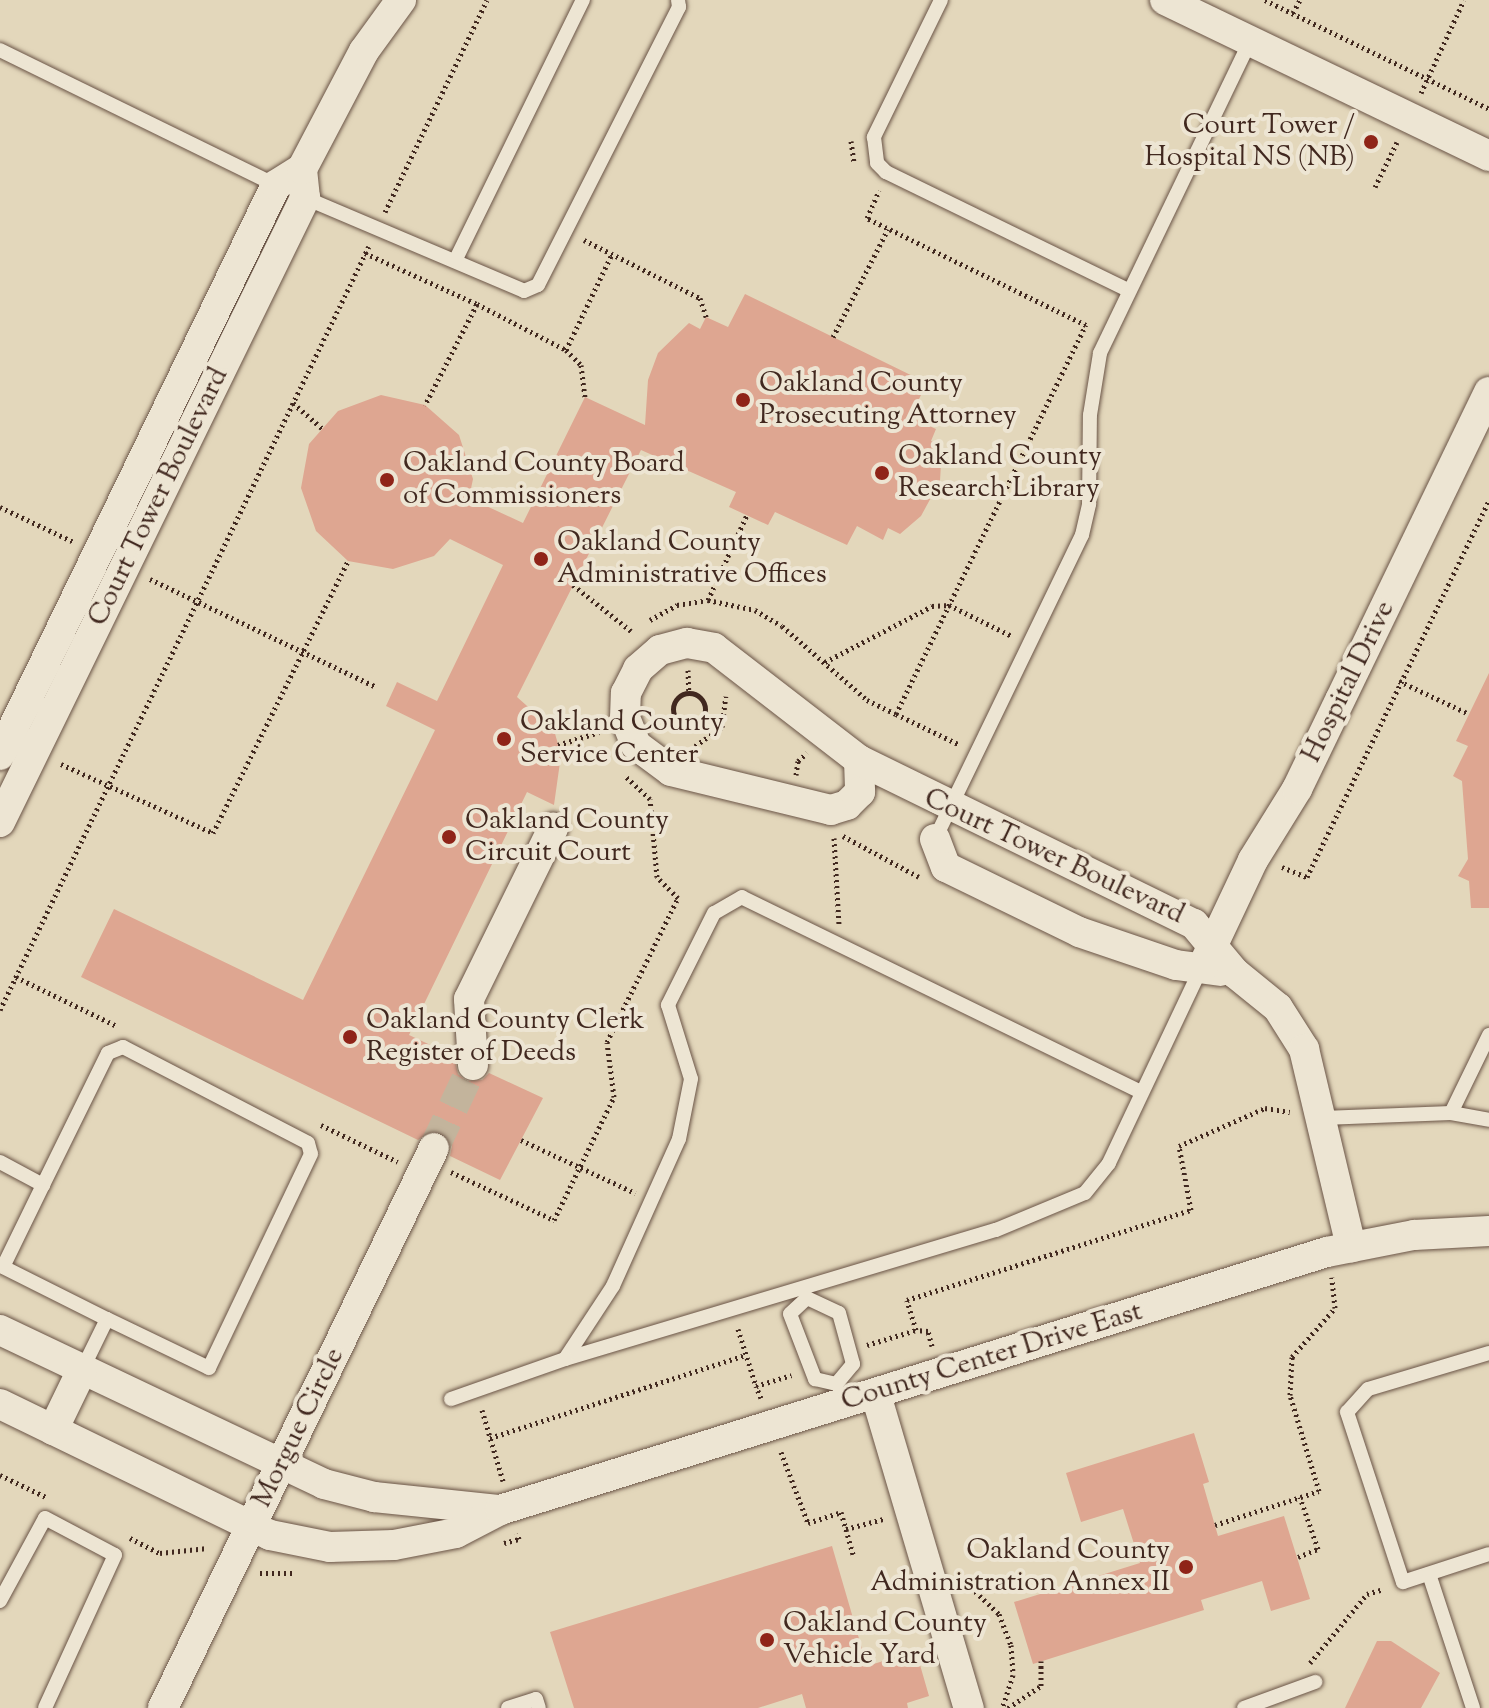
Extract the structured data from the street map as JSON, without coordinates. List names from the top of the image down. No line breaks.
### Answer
{"streets":{"street":["Court Tower Boulevard","Hospital Drive","County Center Drive East","Morgue Circle"]},"crossings":[["Court Tower Boulevard","Hospital Drive"],["Court Tower Boulevard","County Center Drive East"],["County Center Drive East","Morgue Circle"]],"places":["Court Tower / Hospital NS (NB)","Oakland County Prosecuting Attorney","Oakland County Research Library","Oakland County Board of Commissioners","Oakland County Administrative Offices","Oakland County Service Center","Oakland County Circuit Court","Oakland County Clerk Register of Deeds","Oakland County Administration Annex II","Oakland County Vehicle Yard"]}
